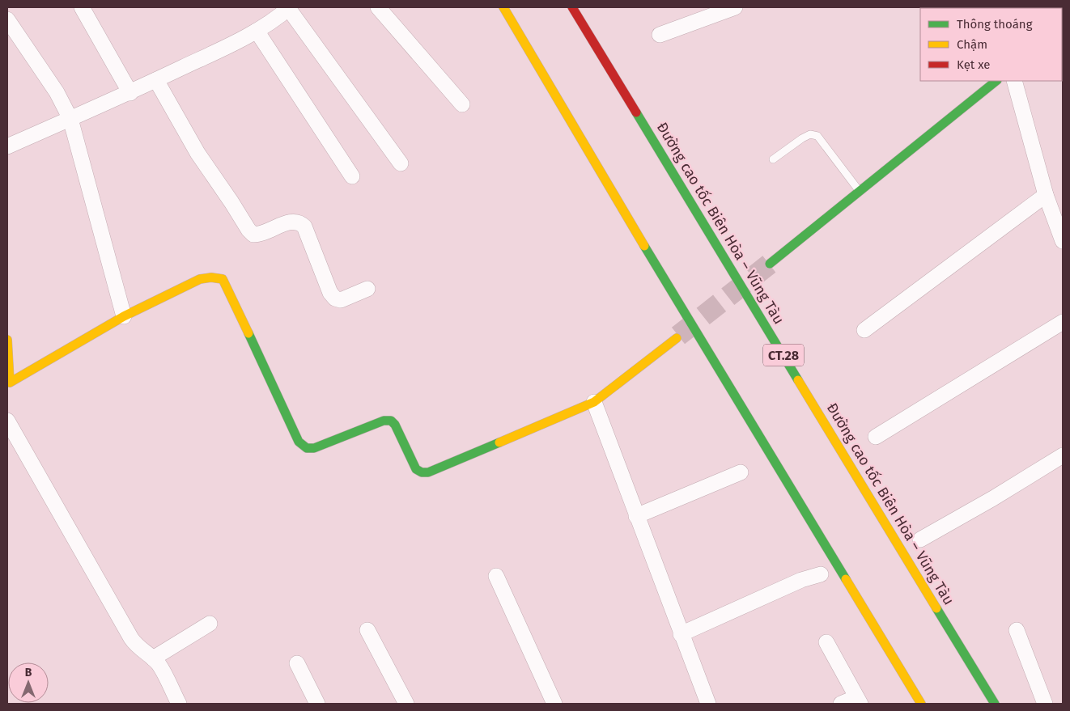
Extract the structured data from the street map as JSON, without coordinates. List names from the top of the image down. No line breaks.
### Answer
{"streets":{"main road":["Đường cao tốc Biên Hòa – Vũng Tàu","CT.28"]},"legend":["Thông thoáng","Chậm","Kẹt xe"],"north":"top"}
